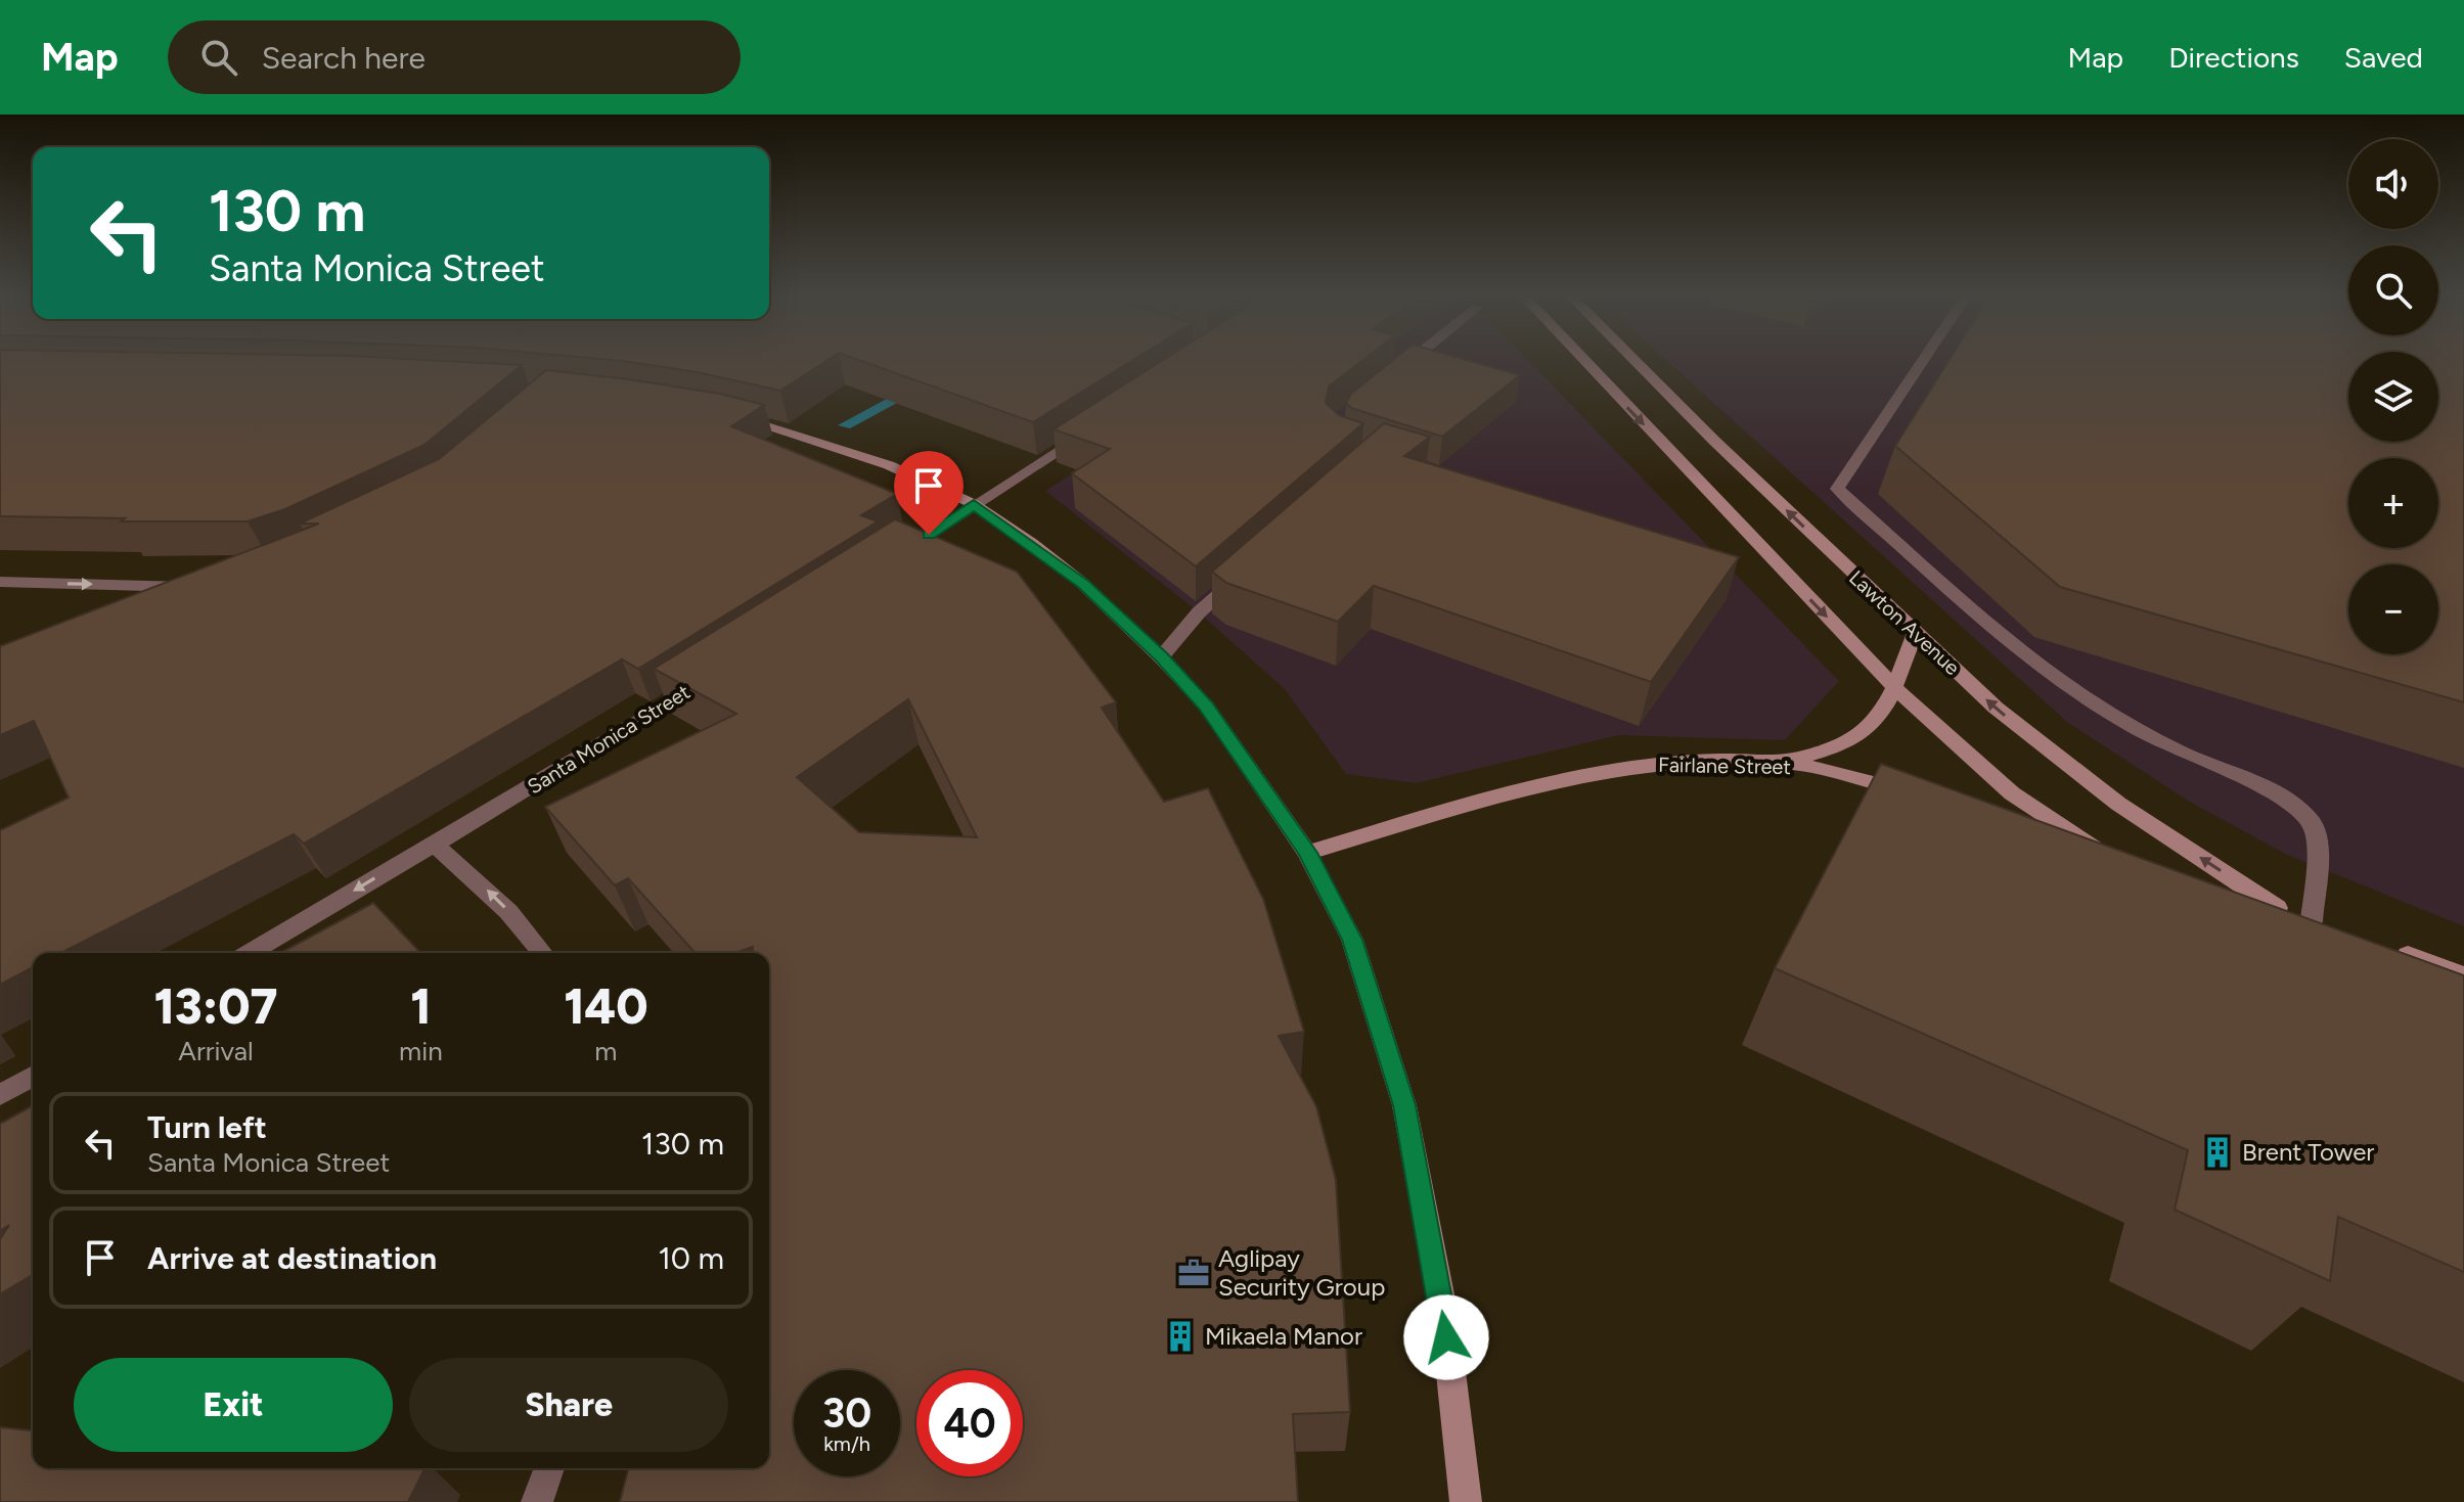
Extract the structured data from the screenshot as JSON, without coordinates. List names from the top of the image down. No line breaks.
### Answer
{"streets":{"main road":["Lawton Avenue","Fairlane Street"],"street":["Santa Monica Street"]},"one_way":["Santa Monica Street"],"places":{"building":["Brent Tower","Mikaela Manor"],"office":["Aglipay Security Group"]},"page":{"header":"Map","search":"Search here","nav":["Map","Directions","Saved"],"map_buttons":["+","−"],"turn":["130 m","Santa Monica Street"],"eta":["13:07","Arrival","1","min","140","m"],"list":[{"name":"Turn left","note":"Santa Monica Street","value":"130 m"},{"name":"Arrive at destination","value":"10 m"}],"buttons":["Exit","Share"],"speed":"30 km/h","limit":"40"}}
